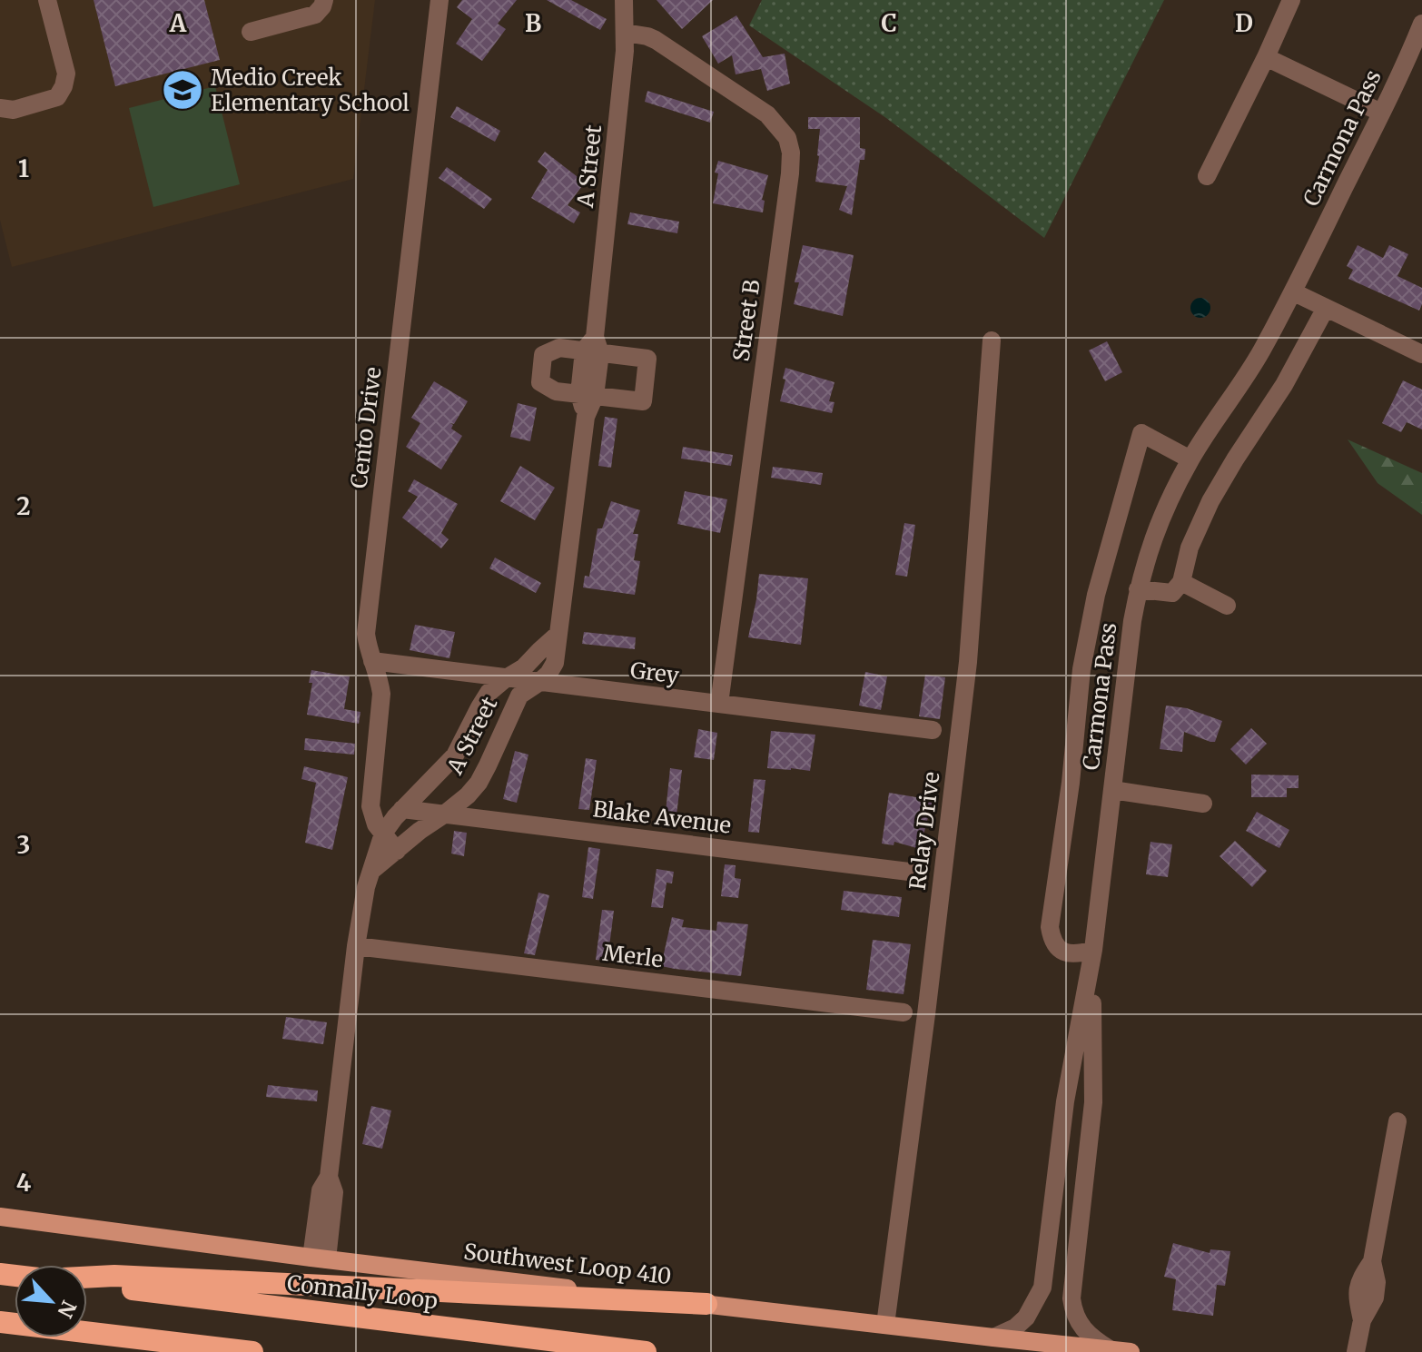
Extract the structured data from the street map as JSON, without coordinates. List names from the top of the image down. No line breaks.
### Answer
{"streets":{"highway":["Connally Loop"],"main road":["Southwest Loop 410"],"street":["Carmona Pass","A Street","Street B","Cento Drive","Grey","Blake Avenue","Relay Drive","Merle"]},"crossings":[["Carmona Pass","Southwest Loop 410"],["A Street","Street B"],["A Street","Cento Drive"],["A Street","Grey"],["A Street","Blake Avenue"],["A Street","Merle"],["A Street","Southwest Loop 410"],["Street B","Grey"],["Cento Drive","Grey"],["Relay Drive","Southwest Loop 410"]],"places":{"school or university":["Medio Creek Elementary School"]},"north":"bottom right","grid":{"columns":["A","B","C","D"],"rows":["1","2","3","4"]}}
